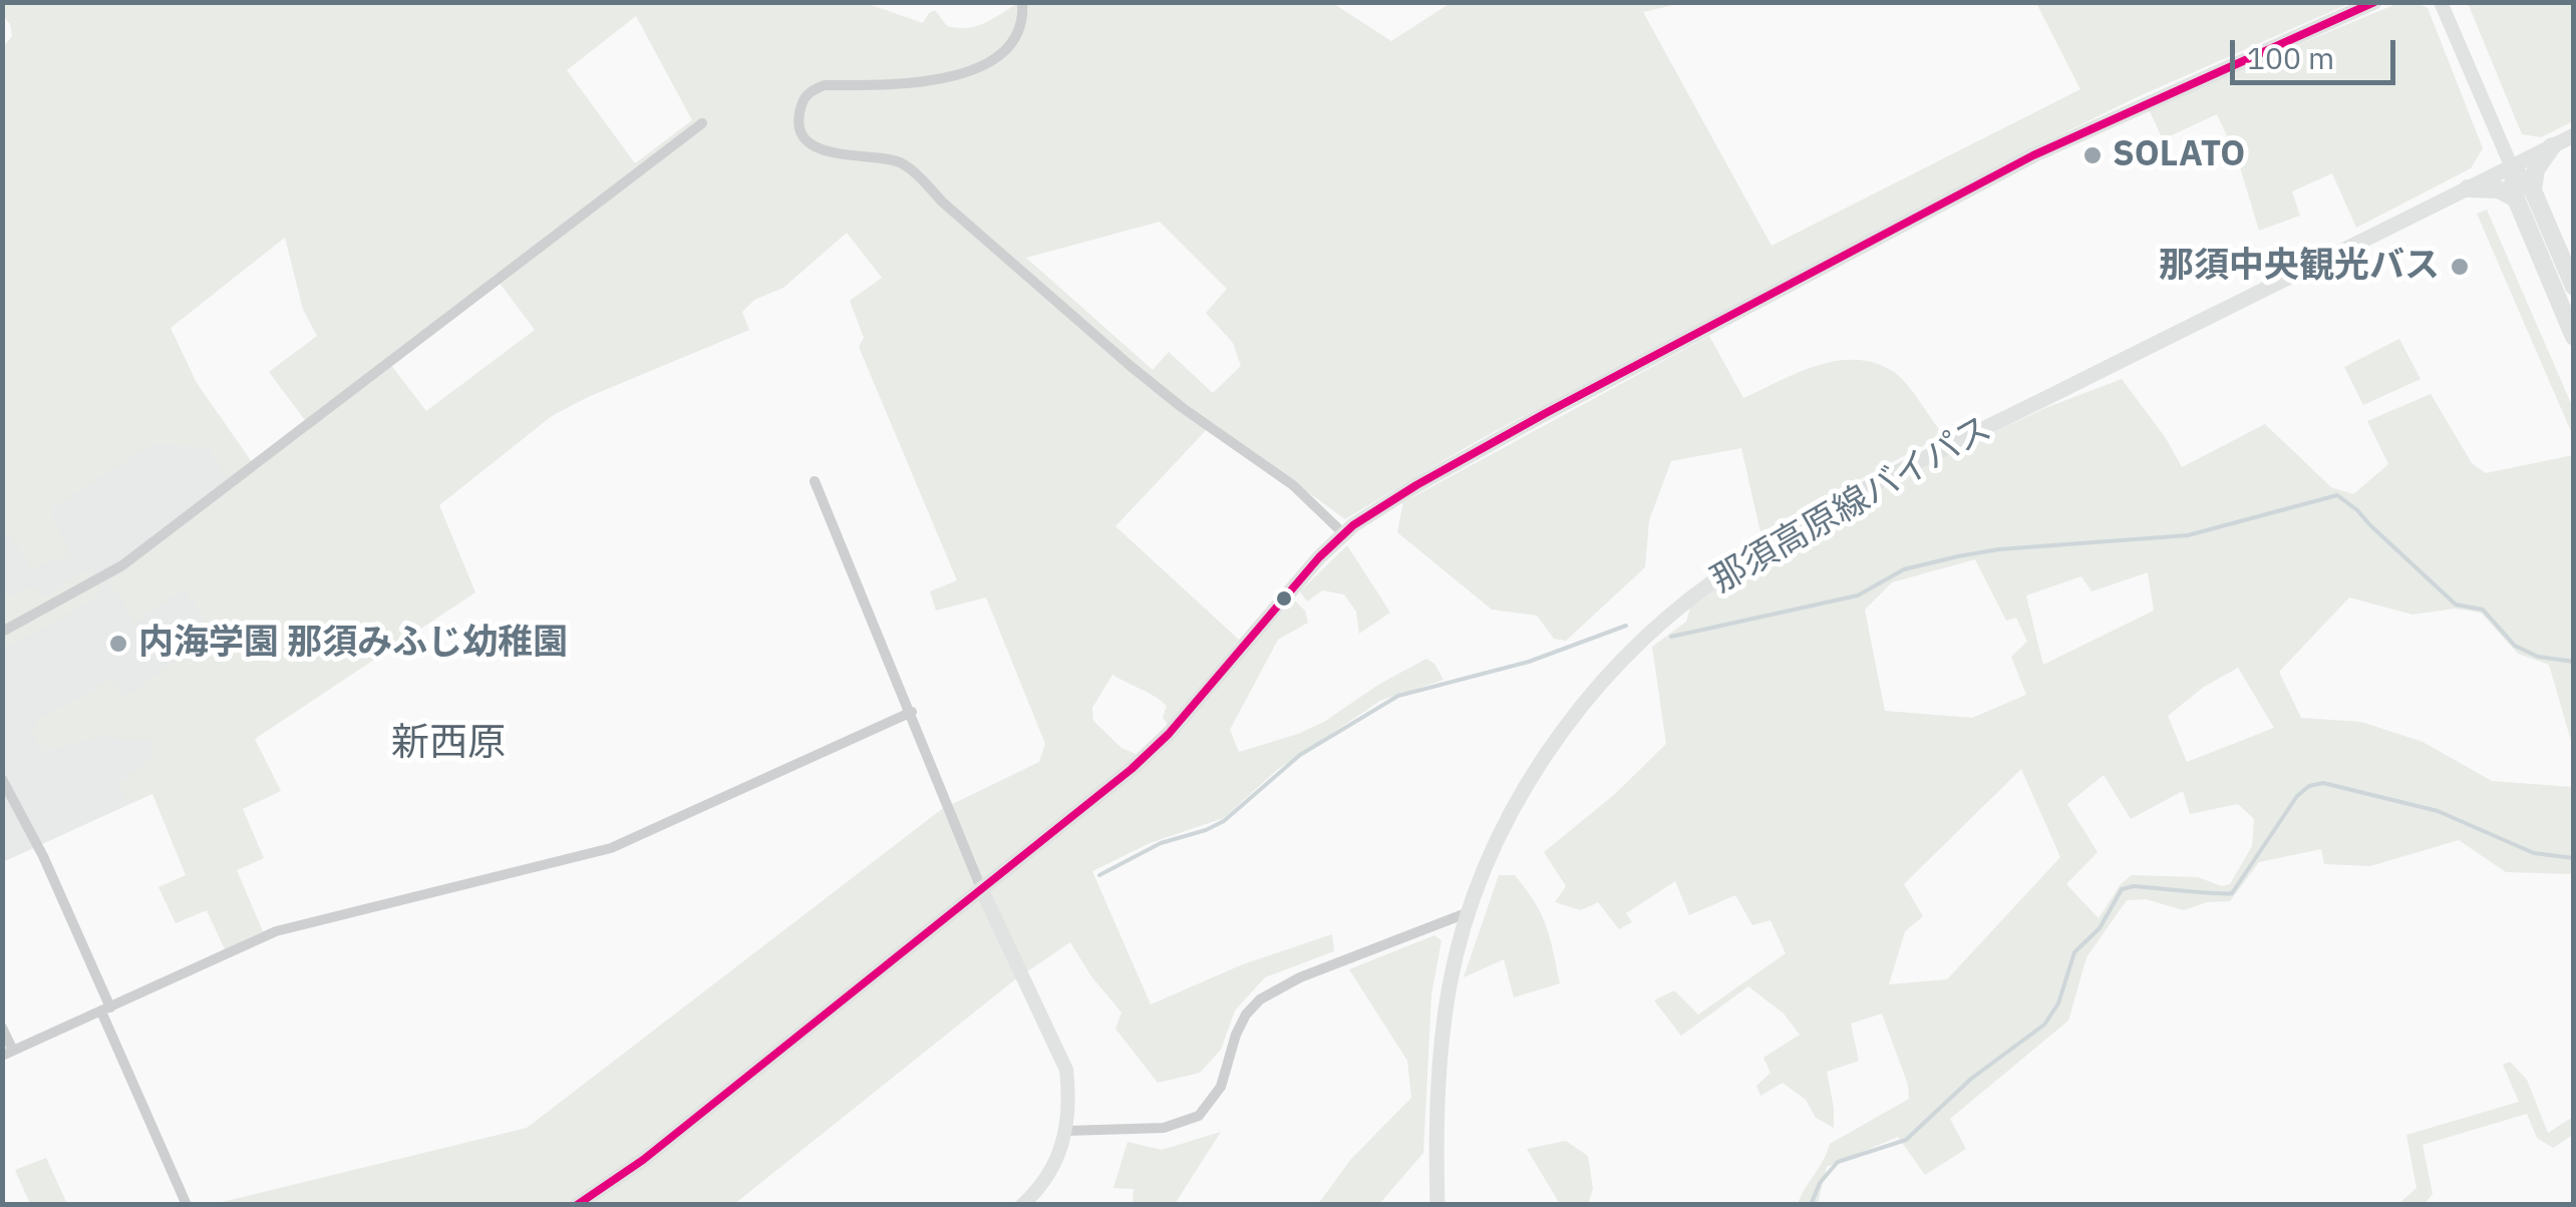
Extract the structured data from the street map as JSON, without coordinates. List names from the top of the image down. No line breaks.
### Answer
{"streets":{"main road":["那須高原線バイパス"]},"districts":["新西原"],"places":["SOLATO","那須中央観光バス","内海学園 那須みふじ幼稚園"],"scale_bar":"100 m"}
